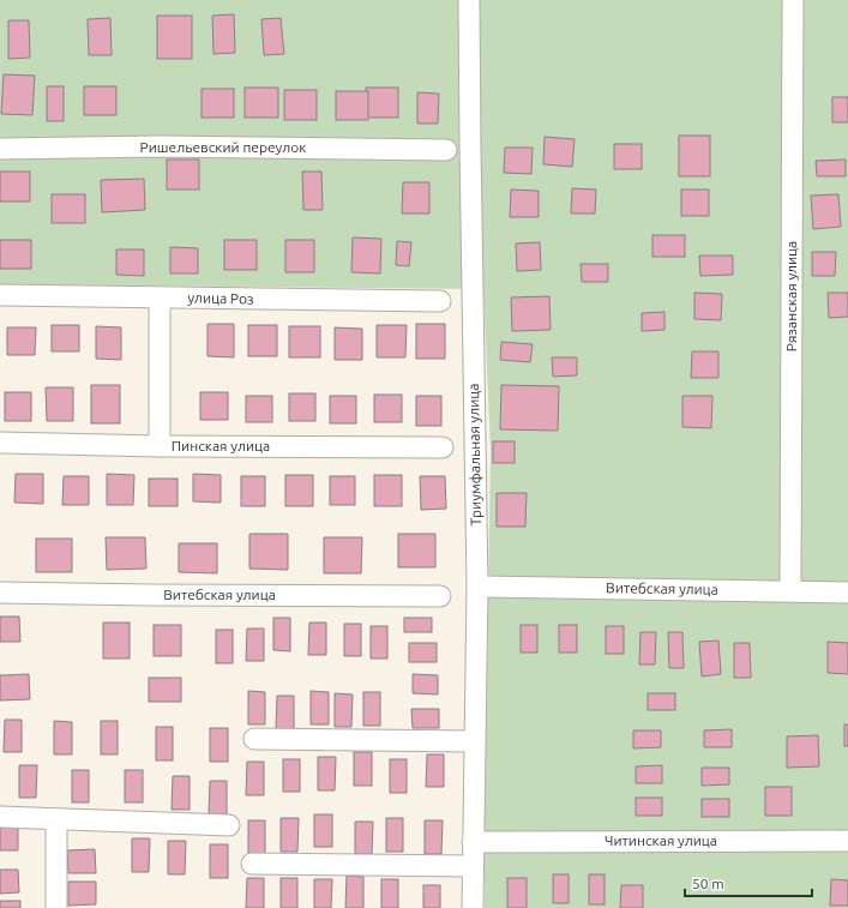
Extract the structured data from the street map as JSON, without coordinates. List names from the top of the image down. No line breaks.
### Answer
{"streets":{"street":["Ришельевский переулок","Рязанская улица","улица Роз","Пинская улица","Триумфальная улица","Витебская улица","Читинская улица"]},"crossings":[["Рязанская улица","Витебская улица"],["Триумфальная улица","Витебская улица"],["Триумфальная улица","Читинская улица"]],"scale_bar":"50 m"}
